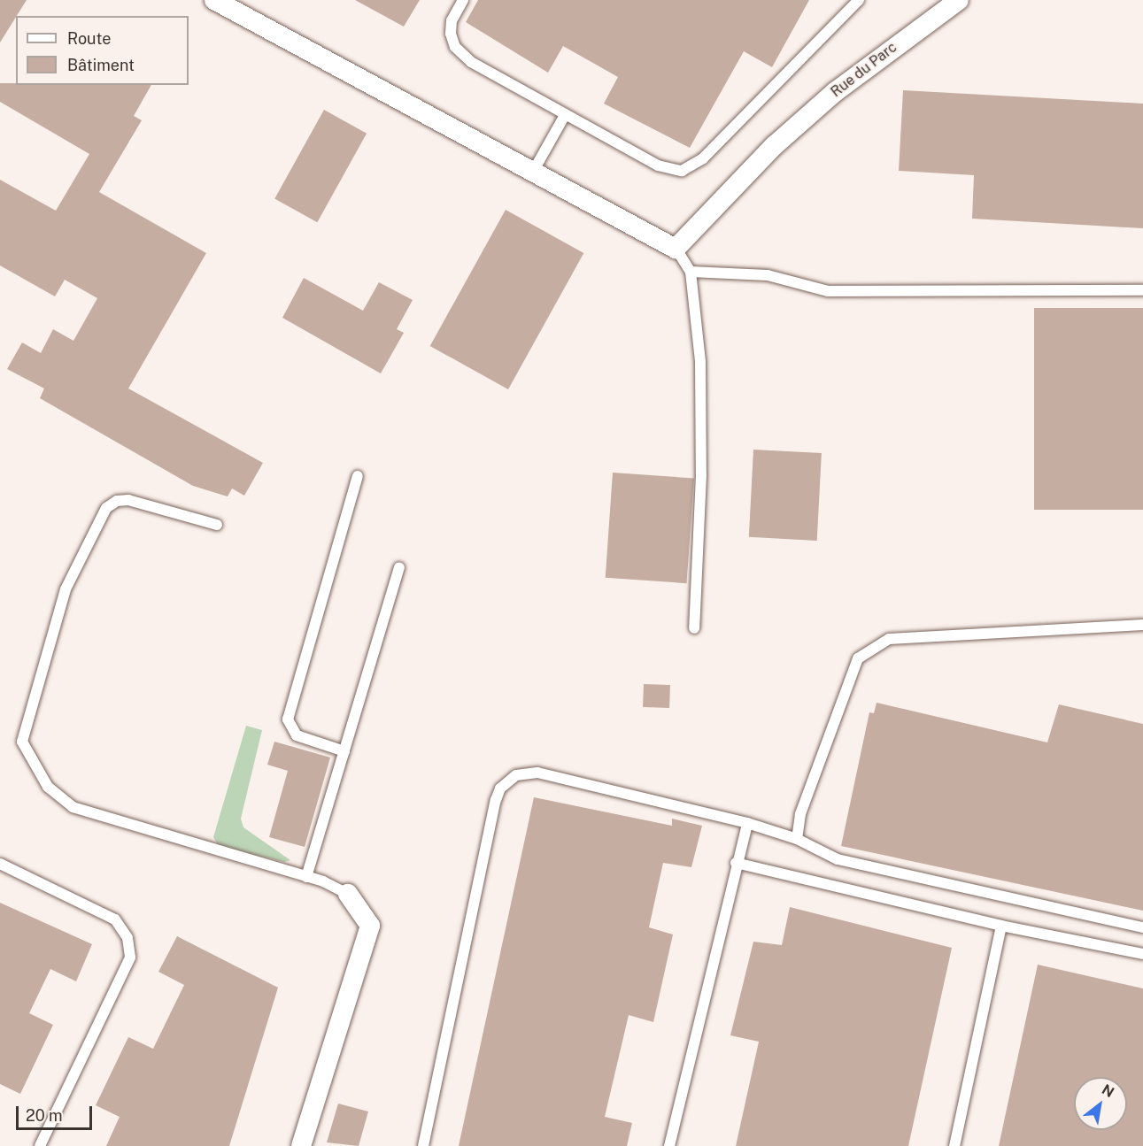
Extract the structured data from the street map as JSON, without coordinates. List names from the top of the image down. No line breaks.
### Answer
{"streets":{"street":["Rue du Parc"]},"legend":["Route","Bâtiment"],"scale_bar":"20 m","north":"top right"}
